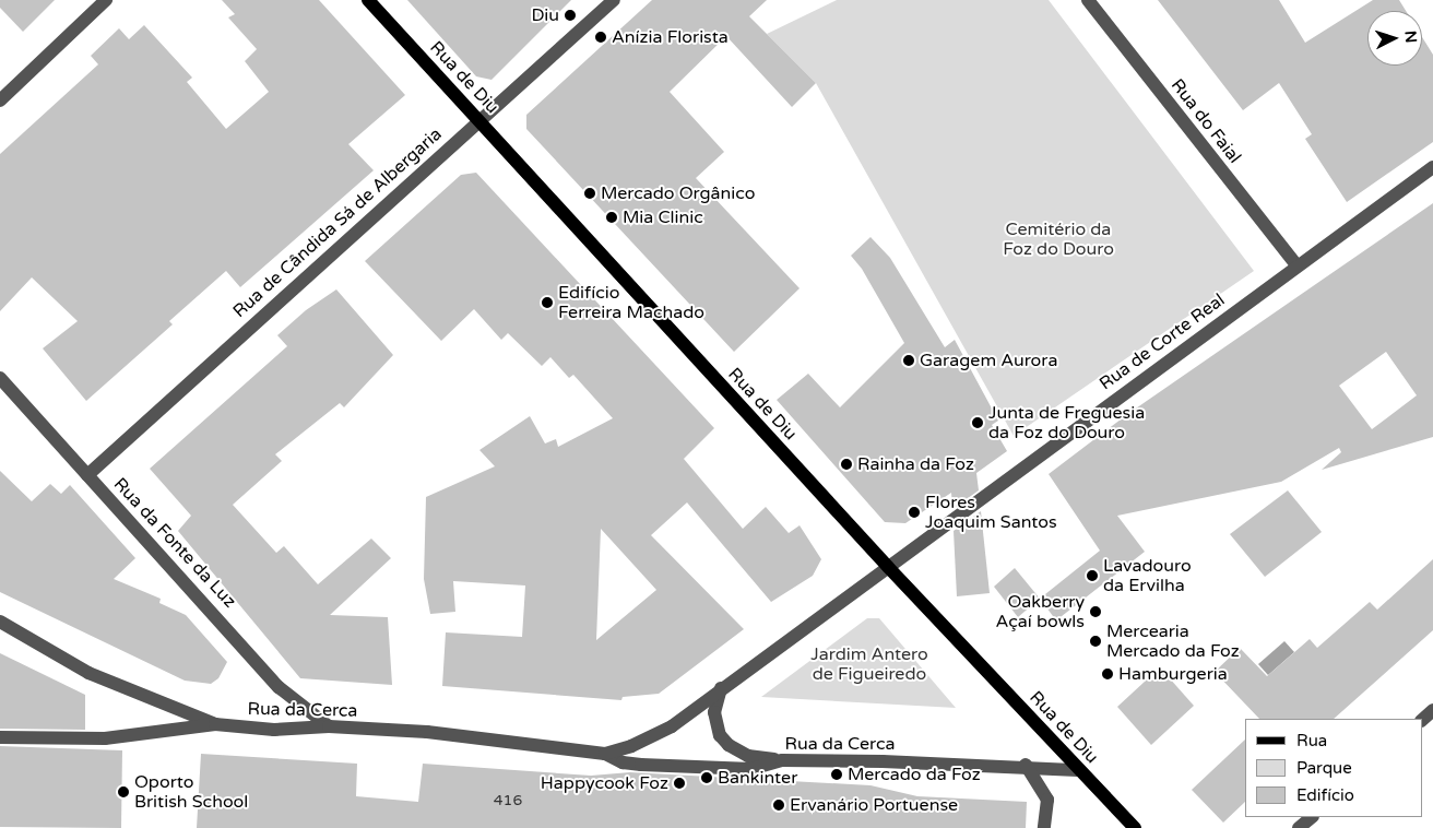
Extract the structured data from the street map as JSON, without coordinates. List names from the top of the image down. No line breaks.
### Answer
{"streets":{"main road":["Rua de Diu"],"street":["Rua do Faial","Rua de Cândida Sá de Albergaria","Rua de Corte Real","Rua da Fonte da Luz","Rua da Cerca"]},"crossings":[["Rua de Diu","Rua de Cândida Sá de Albergaria"],["Rua de Diu","Rua de Corte Real"],["Rua de Diu","Rua da Cerca"],["Rua do Faial","Rua de Corte Real"],["Rua de Cândida Sá de Albergaria","Rua da Fonte da Luz"],["Rua da Fonte da Luz","Rua da Cerca"]],"parks":["Cemitério da Foz do Douro","Jardim Antero de Figueiredo"],"places":["Diu","Anízia Florista","Mercado Orgânico","Mia Clinic","Edifício Ferreira Machado","Garagem Aurora","Junta de Freguesia da Foz do Douro","Rainha da Foz","Flores Joaquim Santos","Lavadouro da Ervilha","Oakberry Açaí bowls","Mercearia Mercado da Foz","Hamburgeria","Mercado da Foz","Bankinter","Happycook Foz","Oporto British School","Ervanário Portuense"],"house_numbers":["416"],"legend":["Rua","Parque","Edifício"],"north":"right"}
